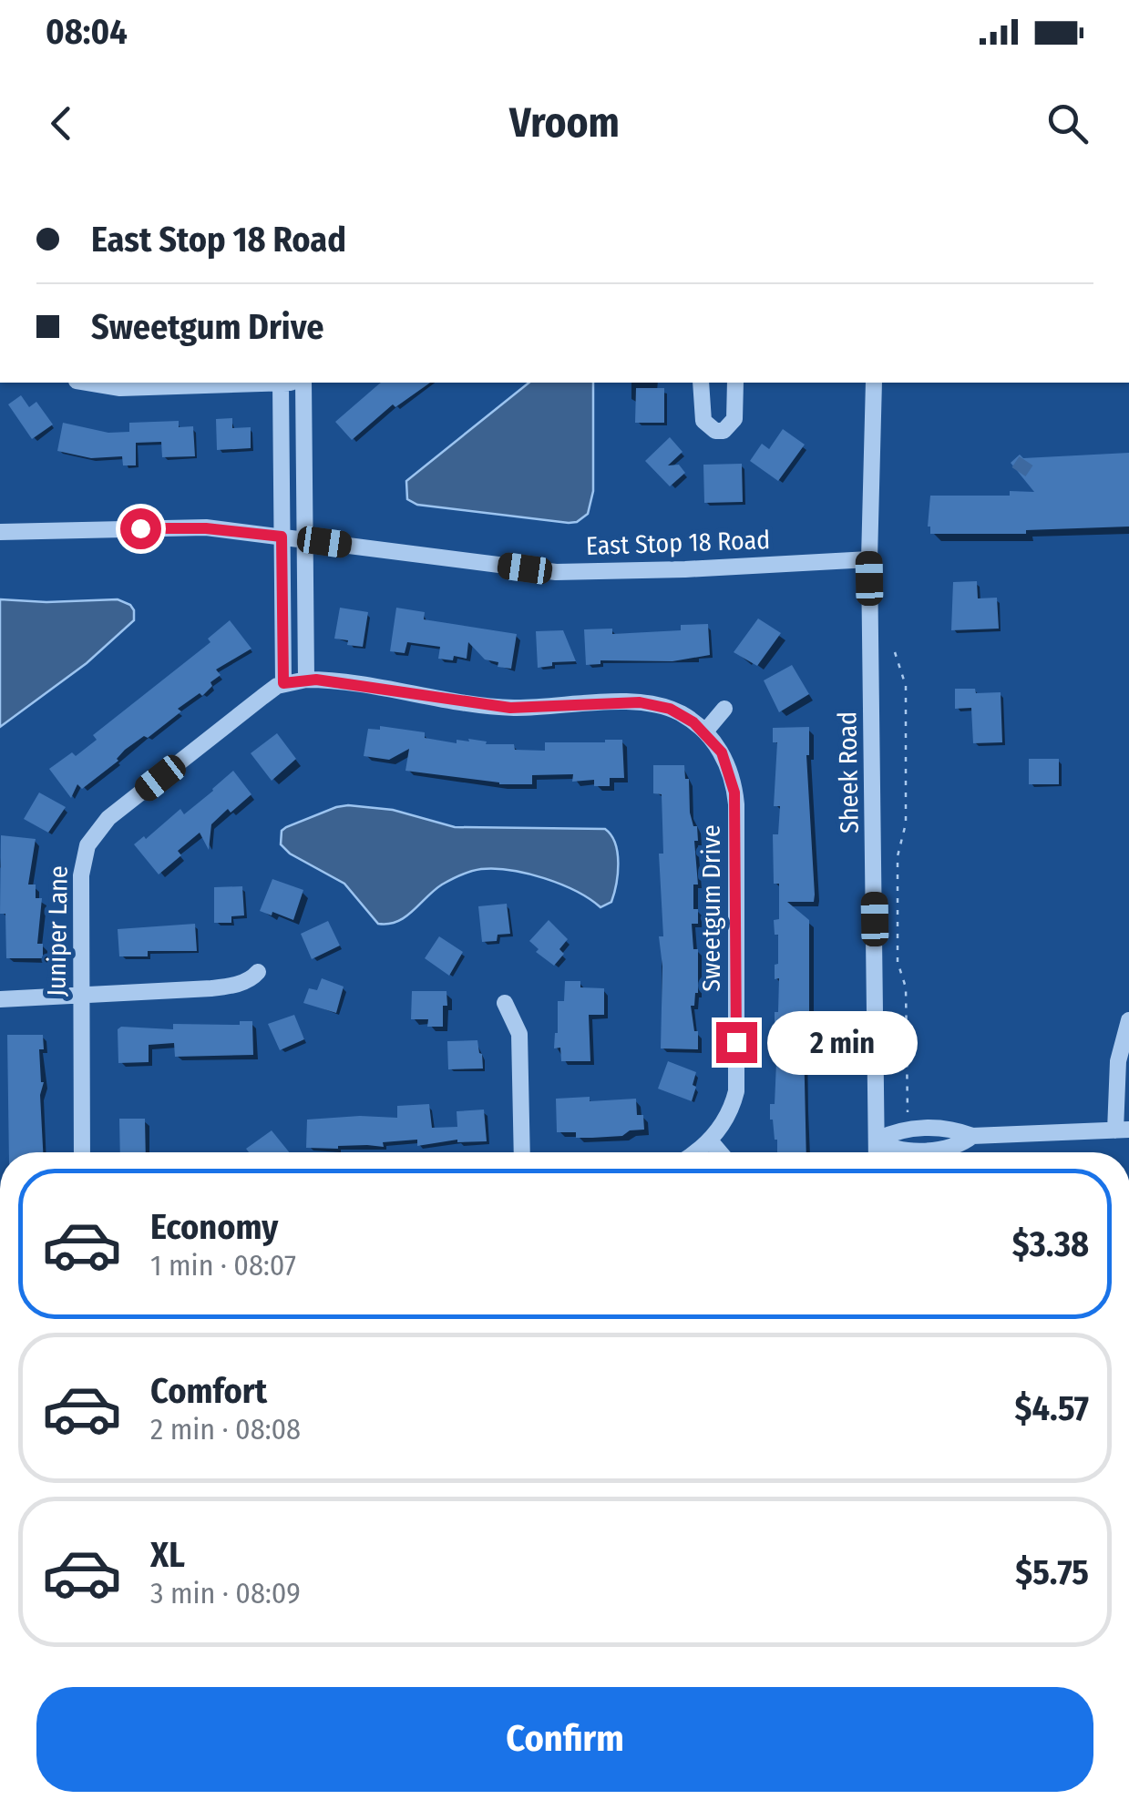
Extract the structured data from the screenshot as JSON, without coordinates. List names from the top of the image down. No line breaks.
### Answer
{"streets":{"street":["East Stop 18 Road","Sheek Road","Sweetgum Drive","Juniper Lane"]},"crossings":[["East Stop 18 Road","Sheek Road"]],"page":{"status":"08:04","header":"Vroom","banner":["East Stop 18 Road","Sweetgum Drive"],"bubble":"2 min","list":[{"name":"Economy","note":"1 min · 08:07","value":"$3.38"},{"name":"Comfort","note":"2 min · 08:08","value":"$4.57"},{"name":"XL","note":"3 min · 08:09","value":"$5.75"}],"buttons":"Confirm"}}
